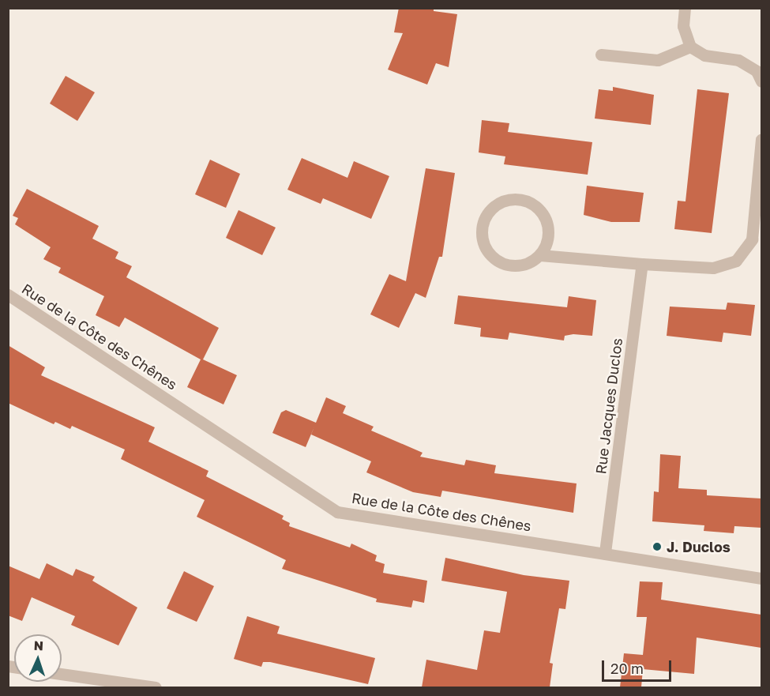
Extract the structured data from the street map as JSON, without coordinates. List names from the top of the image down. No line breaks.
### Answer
{"streets":{"street":["Rue de la Côte des Chênes","Rue Jacques Duclos"]},"crossings":[["Rue de la Côte des Chênes","Rue Jacques Duclos"]],"places":["J. Duclos"],"scale_bar":"20 m","north":"top"}
